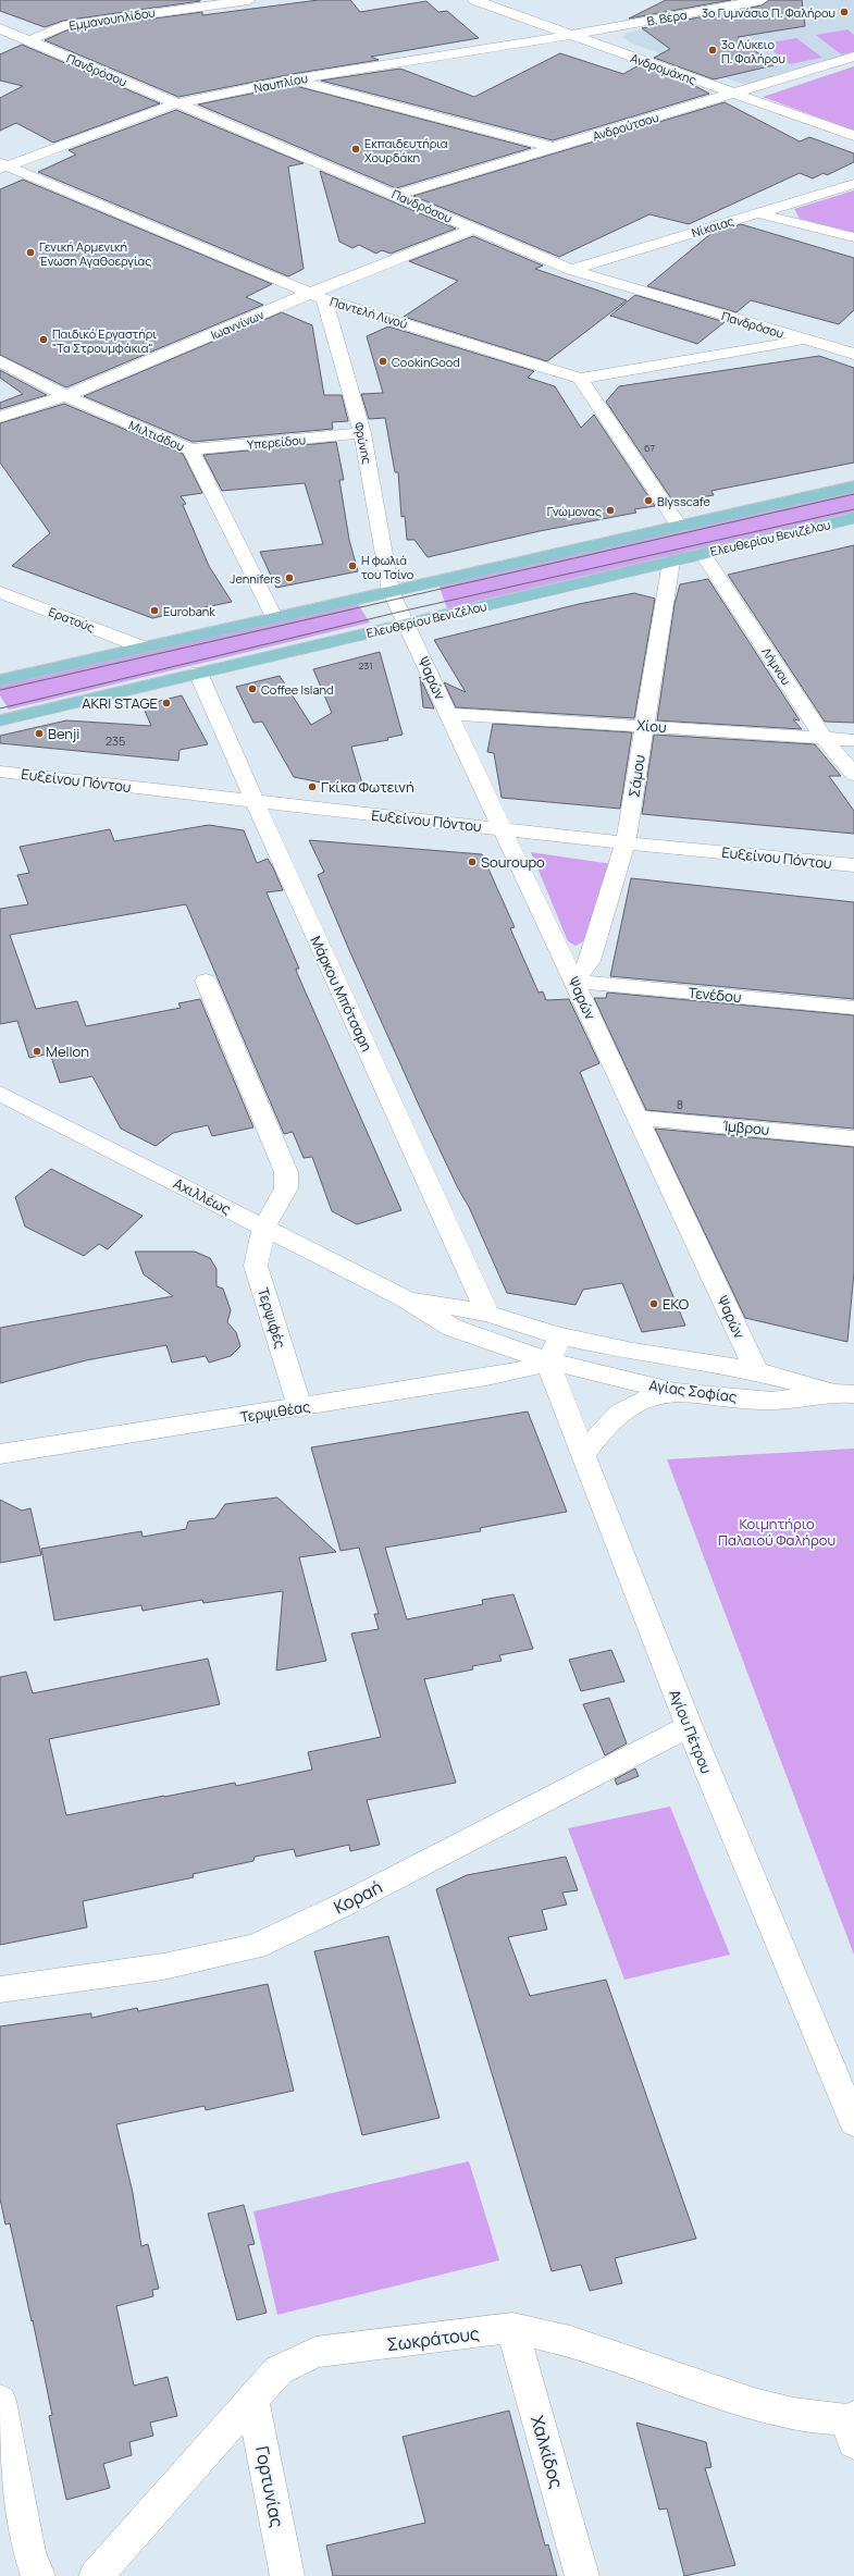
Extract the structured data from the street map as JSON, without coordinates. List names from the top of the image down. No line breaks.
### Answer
{"streets":{"main road":["Ελευθερίου Βενιζέλου"],"street":["Β. Βέρα","Εμμανουηλίδου","Ανδρομάχης","Πανδρόσου","Ναυπλίου","Ανδρούτσου","Νίκαιας","Παντελή Λινού","Ιωαννίνων","Μιλτιάδου","Υπερείδου","Φρύνης","Ερατούς","Λήμνου","Ψαρών","Χίου","Σάμου","Ευξείνου Πόντου","Μάρκου Μπότσαρη","Τενέδου","Ίμβρου","Αχιλλέως","Τερψιφές","Αγίας Σοφίας","Τερψιθέας","Αγίου Πέτρου","Κοραή","Σωκράτους","Χαλκίδος","Γορτυνίας"]},"crossings":[["Β. Βέρα","Ανδρομάχης"],["Β. Βέρα","Ναυπλίου"],["Εμμανουηλίδου","Πανδρόσου"],["Ανδρομάχης","Ναυπλίου"],["Ανδρομάχης","Ανδρούτσου"],["Πανδρόσου","Ναυπλίου"],["Πανδρόσου","Ανδρούτσου"],["Πανδρόσου","Νίκαιας"],["Πανδρόσου","Ιωαννίνων"],["Ναυπλίου","Παντελή Λινού"],["Παντελή Λινού","Ιωαννίνων"],["Παντελή Λινού","Φρύνης"],["Ιωαννίνων","Μιλτιάδου"],["Ιωαννίνων","Φρύνης"],["Μιλτιάδου","Υπερείδου"],["Υπερείδου","Φρύνης"],["Φρύνης","Ελευθερίου Βενιζέλου"],["Φρύνης","Ψαρών"],["Ελευθερίου Βενιζέλου","Λήμνου"],["Ελευθερίου Βενιζέλου","Ψαρών"],["Ελευθερίου Βενιζέλου","Σάμου"],["Ελευθερίου Βενιζέλου","Μάρκου Μπότσαρη"],["Λήμνου","Χίου"],["Ψαρών","Χίου"],["Ψαρών","Σάμου"],["Ψαρών","Ευξείνου Πόντου"],["Ψαρών","Τενέδου"],["Ψαρών","Ίμβρου"],["Ψαρών","Αγίας Σοφίας"],["Χίου","Σάμου"],["Σάμου","Ευξείνου Πόντου"],["Σάμου","Τενέδου"],["Ευξείνου Πόντου","Μάρκου Μπότσαρη"],["Μάρκου Μπότσαρη","Αχιλλέως"],["Αχιλλέως","Τερψιφές"],["Αχιλλέως","Αγίας Σοφίας"],["Αχιλλέως","Τερψιθέας"],["Αχιλλέως","Αγίου Πέτρου"],["Τερψιφές","Τερψιθέας"],["Αγίας Σοφίας","Τερψιθέας"],["Αγίας Σοφίας","Αγίου Πέτρου"],["Τερψιθέας","Αγίου Πέτρου"],["Αγίου Πέτρου","Κοραή"],["Σωκράτους","Χαλκίδος"],["Σωκράτους","Γορτυνίας"]],"parks":["Κοιμητήριο Παλαιού Φαλήρου"],"places":["3ο Γυμνάσιο Π. Φαλήρου","3ο Λύκειο Π. Φαλήρου","Εκπαιδευτήρια Χουρδάκη","Γενική Αρμενική Ένωση Αγαθοεργίας","Παιδικό Εργαστήρι \"Τα Στρουμφάκια\"","CookinGood","Blysscafe","Γνώμονας","Η φωλιά του Τσίνο","Jennifers","Eurobank","Coffee Island","AKRI STAGE","Benji","Γκίκα Φωτεινή","Souroupo","Mellon","EKO"],"house_numbers":["67","231","235","8"]}
